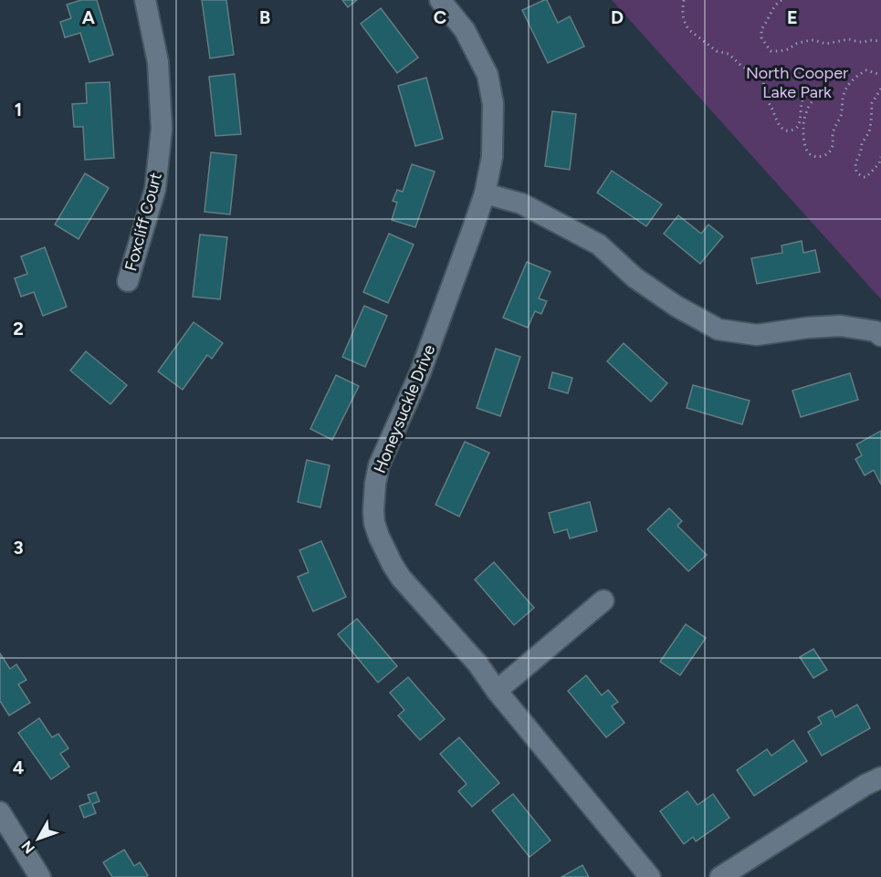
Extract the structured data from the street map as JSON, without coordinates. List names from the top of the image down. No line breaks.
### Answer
{"streets":{"street":["Foxcliff Court","Honeysuckle Drive"]},"parks":["North Cooper Lake Park"],"north":"bottom left","grid":{"columns":["A","B","C","D","E"],"rows":["1","2","3","4"]}}
